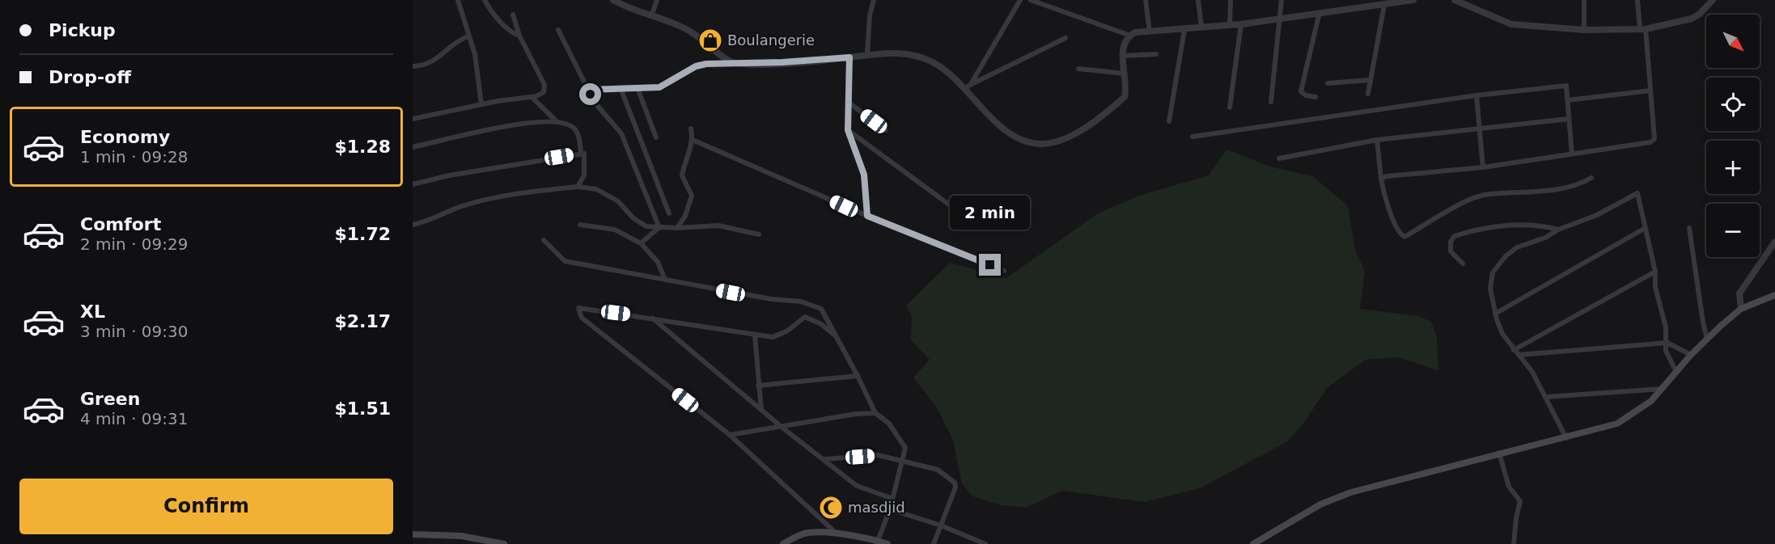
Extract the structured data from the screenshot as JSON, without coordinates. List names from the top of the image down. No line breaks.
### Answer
{"places":{"shop":["Boulangerie"],"mosque":["masdjid"]},"north":"bottom right","page":{"banner":["Pickup","Drop-off"],"map_buttons":["+","−"],"list":[{"name":"Economy","note":"1 min · 09:28","value":"$1.28"},{"name":"Comfort","note":"2 min · 09:29","value":"$1.72"},{"name":"XL","note":"3 min · 09:30","value":"$2.17"},{"name":"Green","note":"4 min · 09:31","value":"$1.51"}],"bubble":"2 min","buttons":"Confirm"}}
